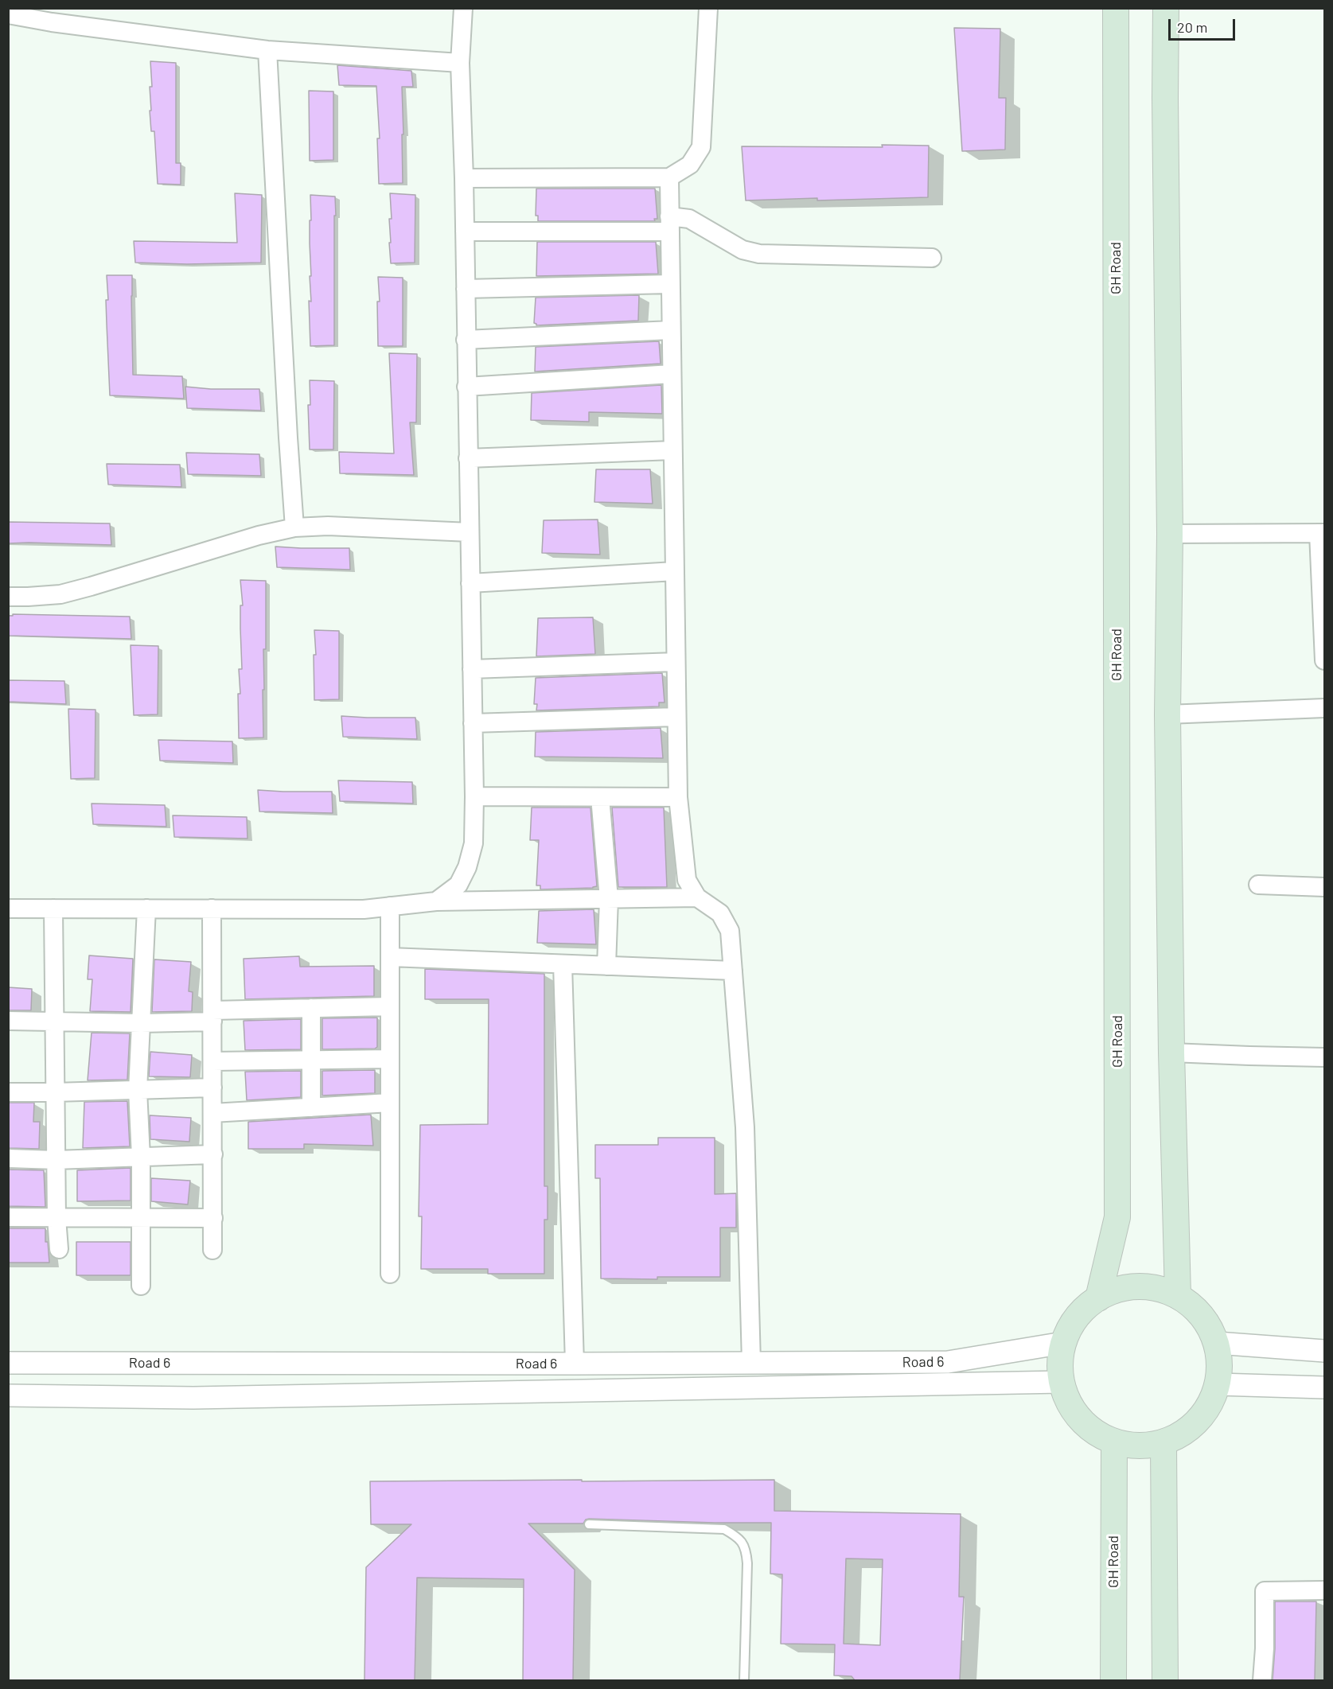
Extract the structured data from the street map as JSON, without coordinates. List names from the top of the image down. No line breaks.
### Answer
{"streets":{"main road":["GH Road"],"street":["Road 6"]},"crossings":[["GH Road","Road 6"]],"scale_bar":"20 m"}
